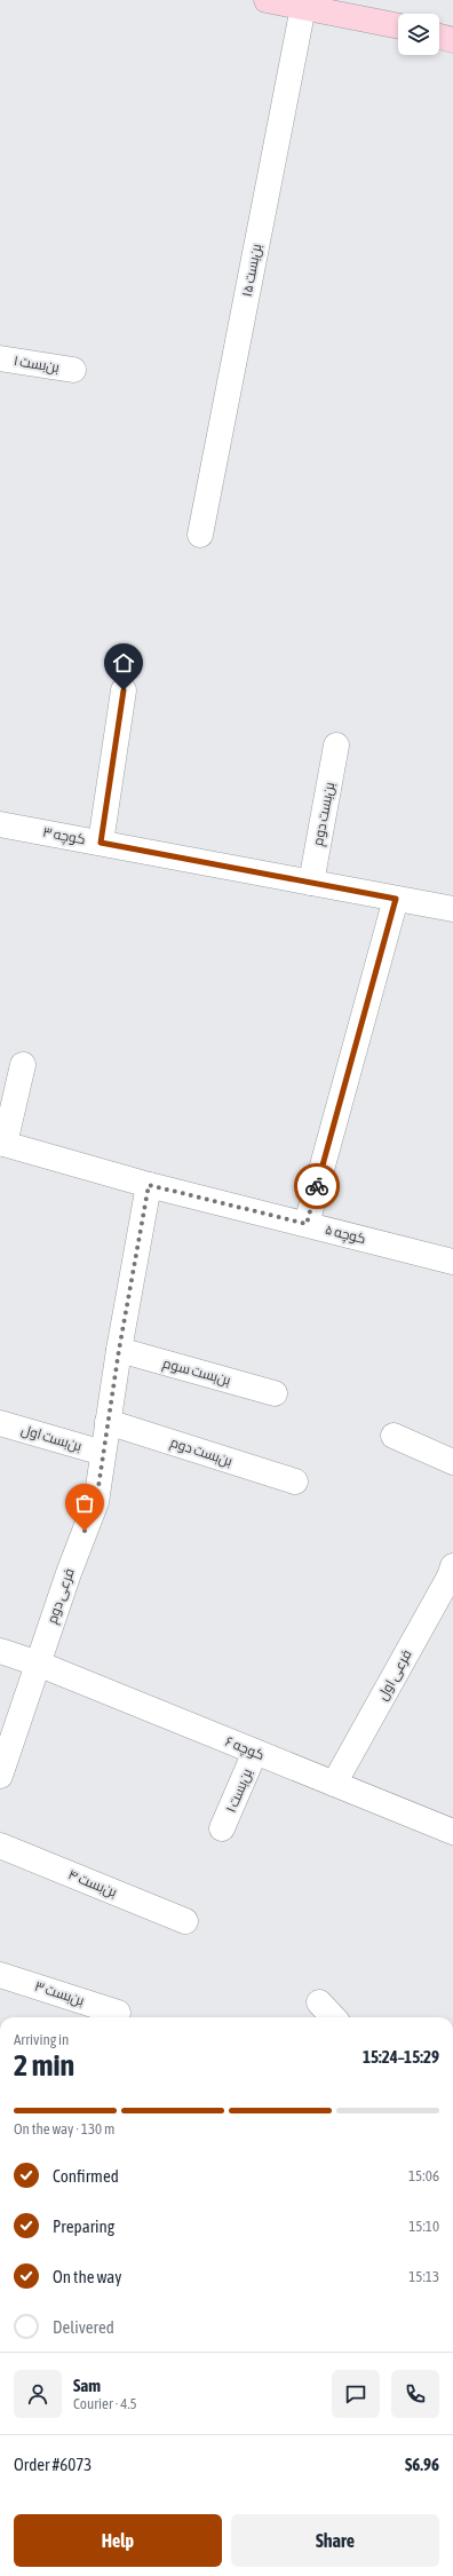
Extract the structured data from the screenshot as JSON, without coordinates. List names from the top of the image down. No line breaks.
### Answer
{"streets":{"street":["بن‌بست ۱۵","بن‌بست ۱","بن‌بست دوم","کوچه ۳","کوچه ۵","بن‌بست سوم","بن‌بست اول","فرعی دوم","فرعی اول","کوچه ۶","بن‌بست ۴","بن‌بست ۳"]},"crossings":[["بن‌بست ۱","کوچه ۶"],["بن‌بست دوم","کوچه ۳"],["بن‌بست دوم","فرعی دوم"],["بن‌بست اول","فرعی دوم"],["فرعی دوم","کوچه ۶"],["فرعی اول","کوچه ۶"]],"page":{"heading":["2 min","Arriving in","15:24–15:29"],"panel":["Sam","Courier · 4.5","Order #6073","$6.96"],"bar":"On the way · 130 m","list":[["Confirmed","15:06"],["Preparing","15:10"],["On the way","15:13"],"Delivered"],"buttons":["Help","Share"]}}
